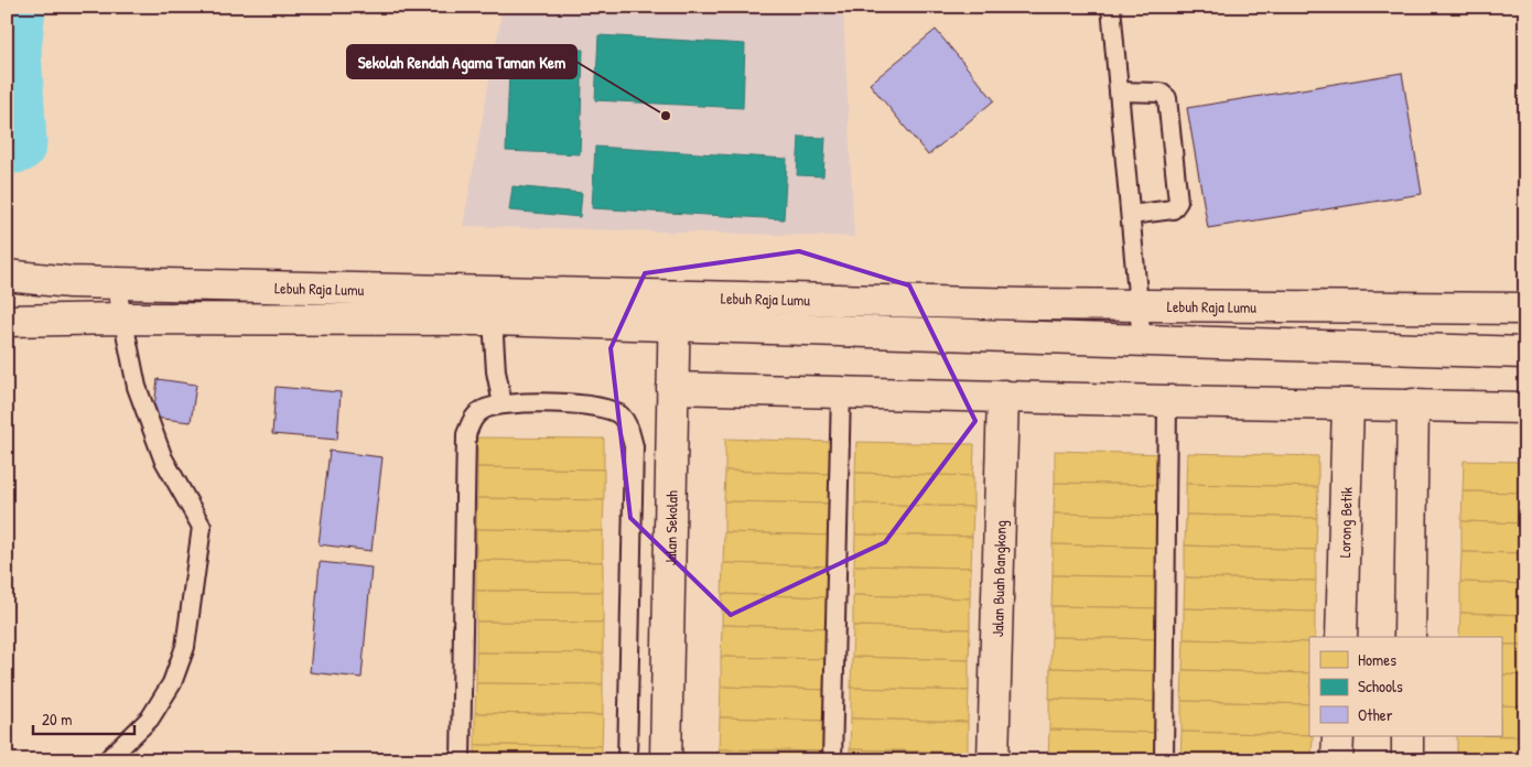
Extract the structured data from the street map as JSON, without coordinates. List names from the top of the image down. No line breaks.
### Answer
{"streets":{"street":["Lebuh Raja Lumu","Lorong Betik","Jalan Sekolah","Jalan Buah Bangkong"]},"crossings":[["Lebuh Raja Lumu","Jalan Sekolah"]],"places":["Sekolah Rendah Agama Taman Kem"],"legend":["Homes","Schools","Other"],"scale_bar":"20 m"}
